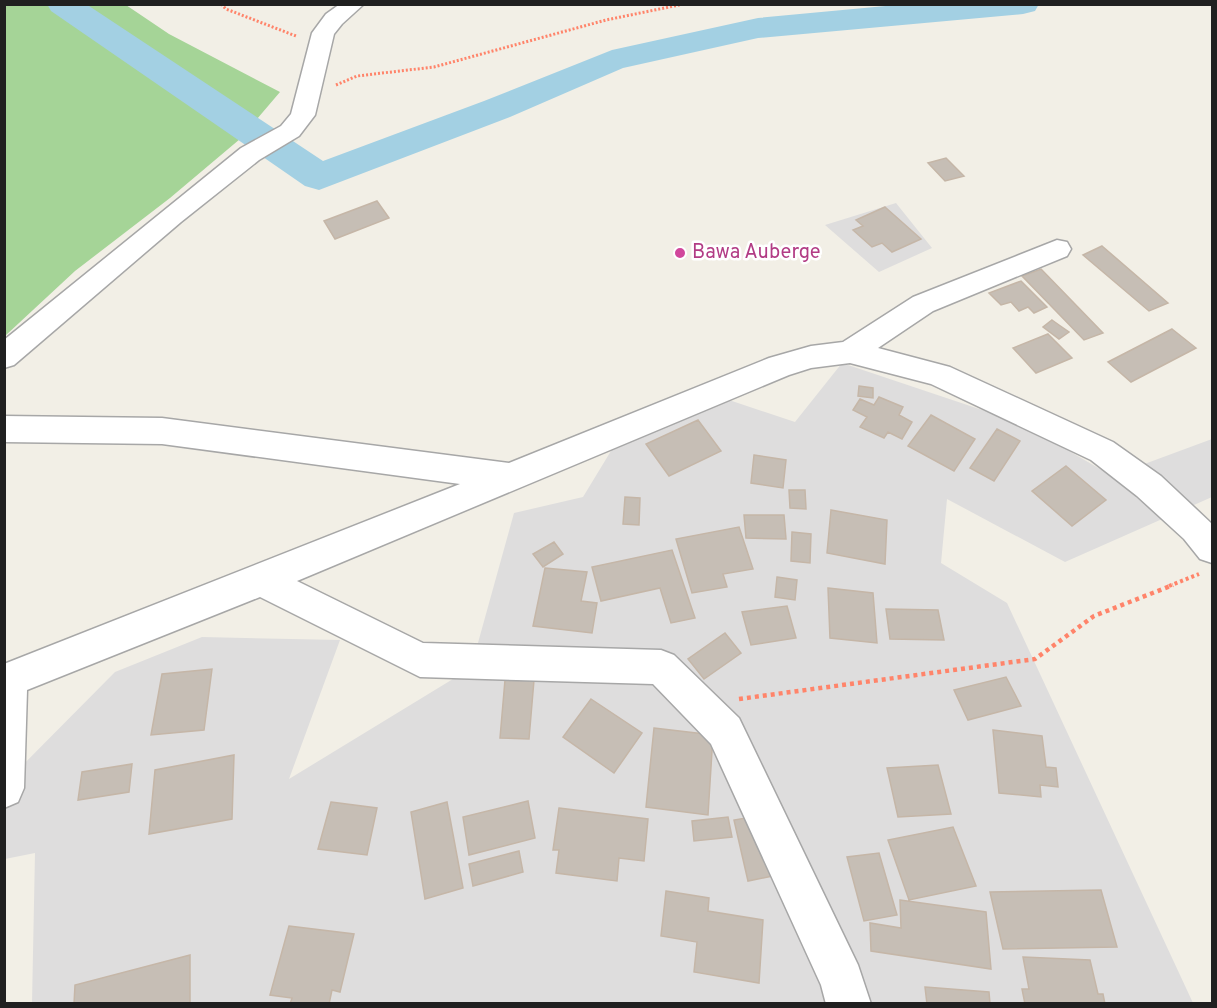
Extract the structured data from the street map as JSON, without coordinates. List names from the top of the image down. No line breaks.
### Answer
{"places":["Bawa Auberge"]}
